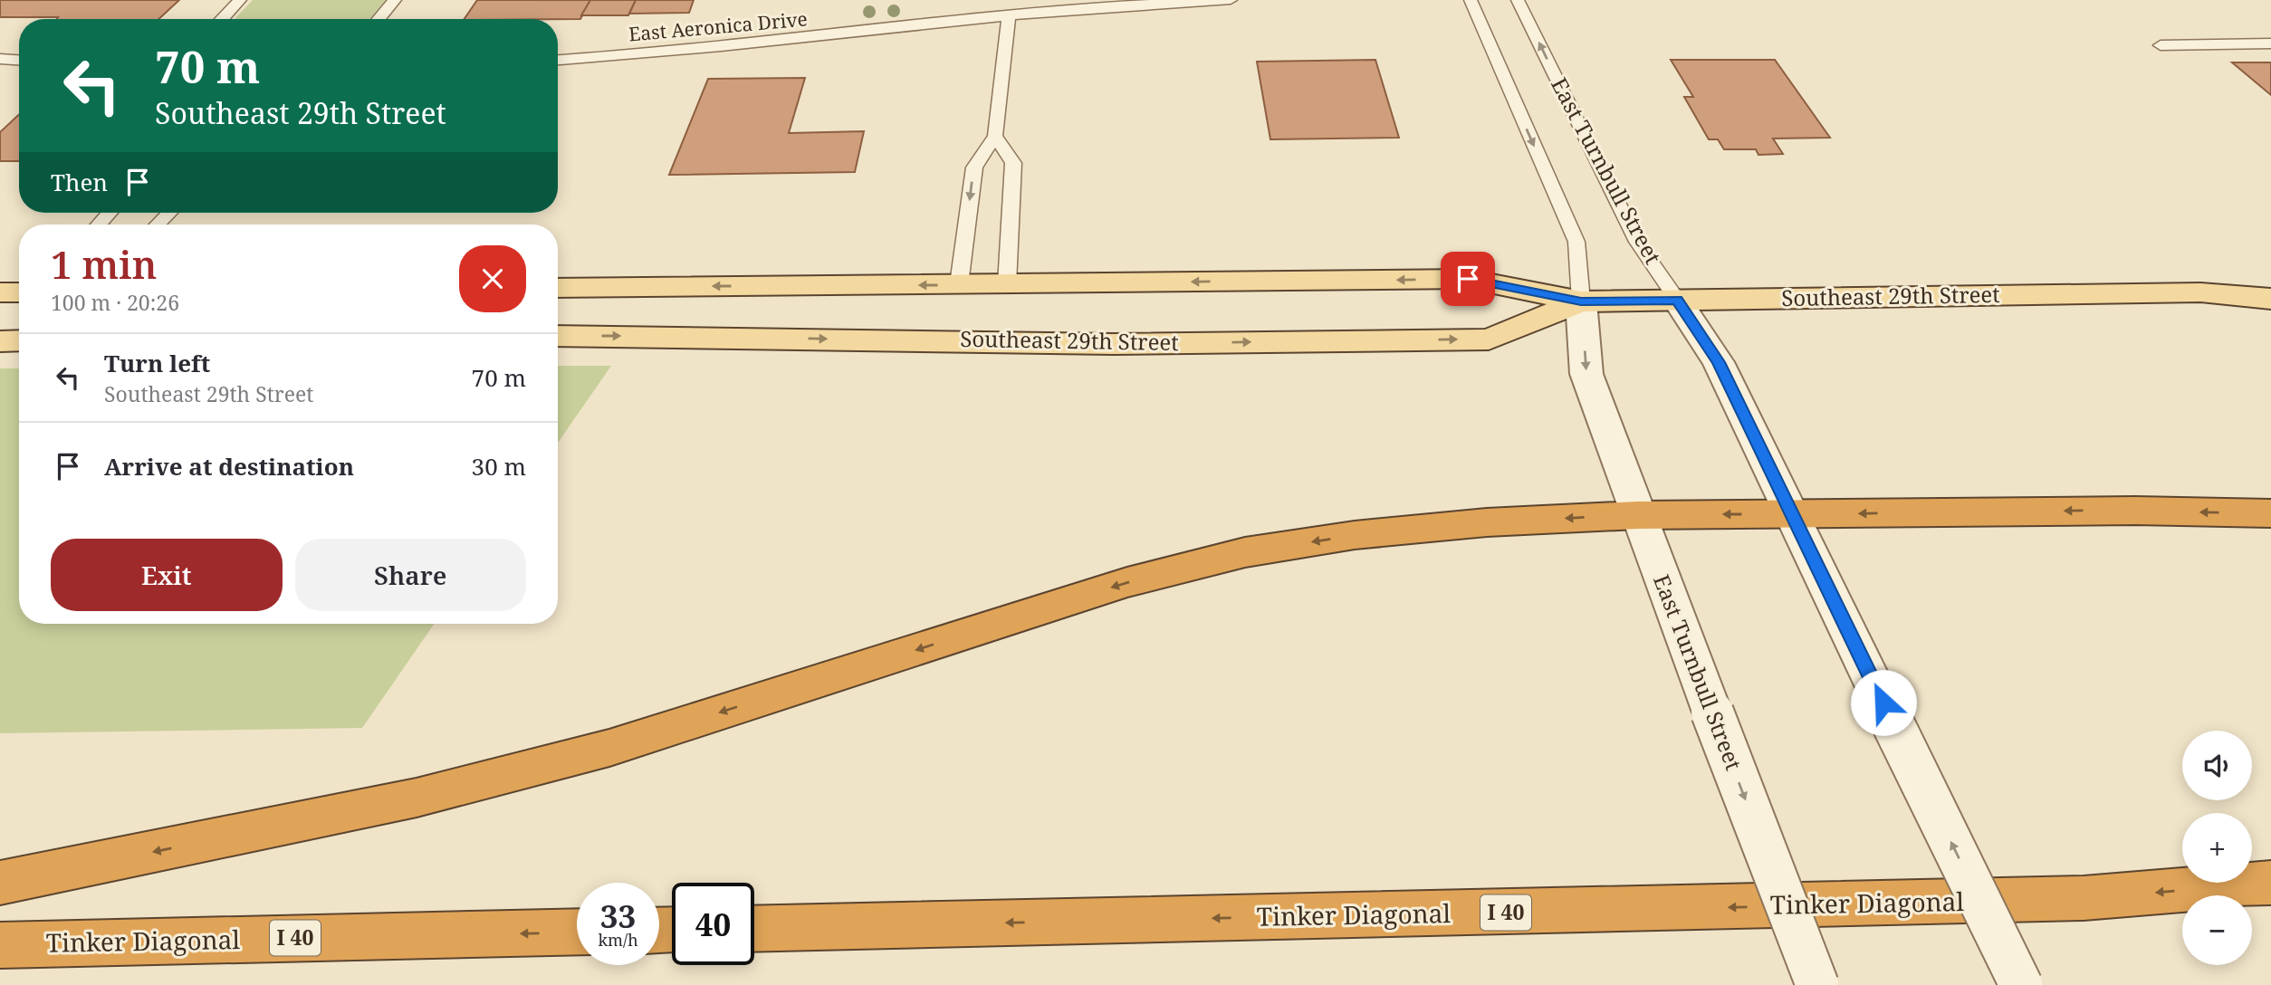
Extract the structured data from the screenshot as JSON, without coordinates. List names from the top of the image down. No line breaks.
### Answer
{"streets":{"highway":["Tinker Diagonal","I 40"],"main road":["Southeast 29th Street"],"street":["East Turnbull Street"],"lane":["East Aeronica Drive"]},"crossings":[["East Turnbull Street","Southeast 29th Street"]],"page":{"turn":["70 m","Southeast 29th Street"],"then":"Then","heading":["1 min","100 m · 20:26"],"list":[{"name":"Turn left","note":"Southeast 29th Street","value":"70 m"},{"name":"Arrive at destination","value":"30 m"}],"buttons":["Exit","Share"],"map_buttons":["+","−"],"speed":"33 km/h","limit":"40"}}
